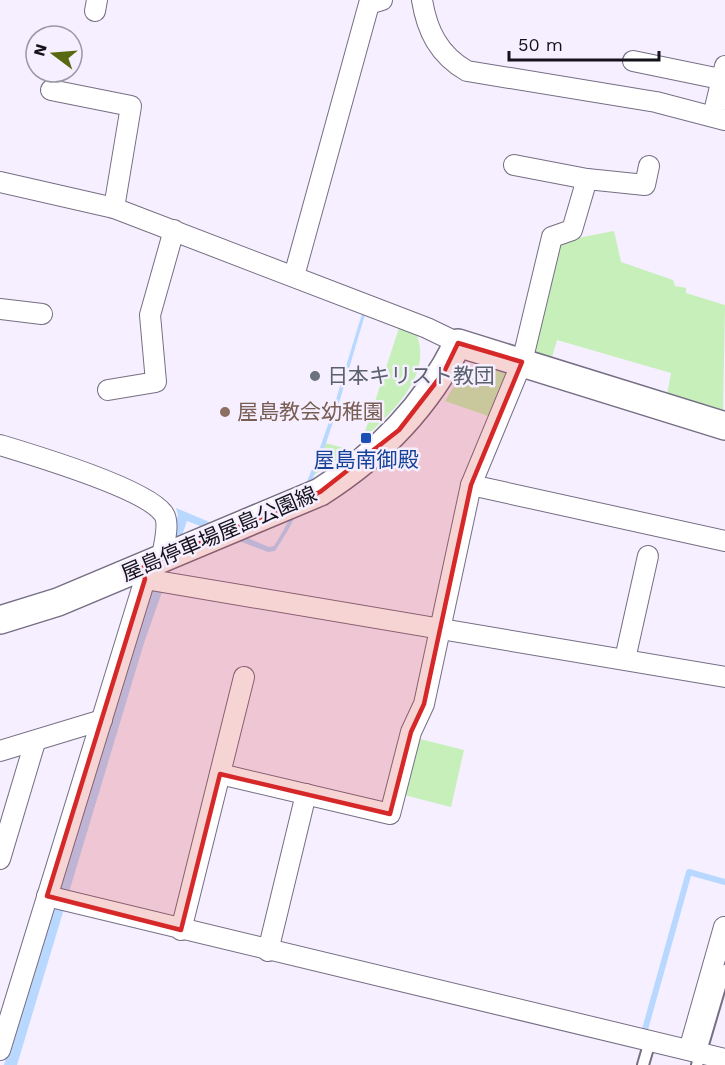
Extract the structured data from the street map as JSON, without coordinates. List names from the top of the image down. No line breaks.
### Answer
{"streets":{"main road":["屋島停車場屋島公園線"]},"places":{"other":["日本キリスト教団","屋島教会幼稚園"],"transit":["屋島南御殿"]},"scale_bar":"50 m","north":"left"}
